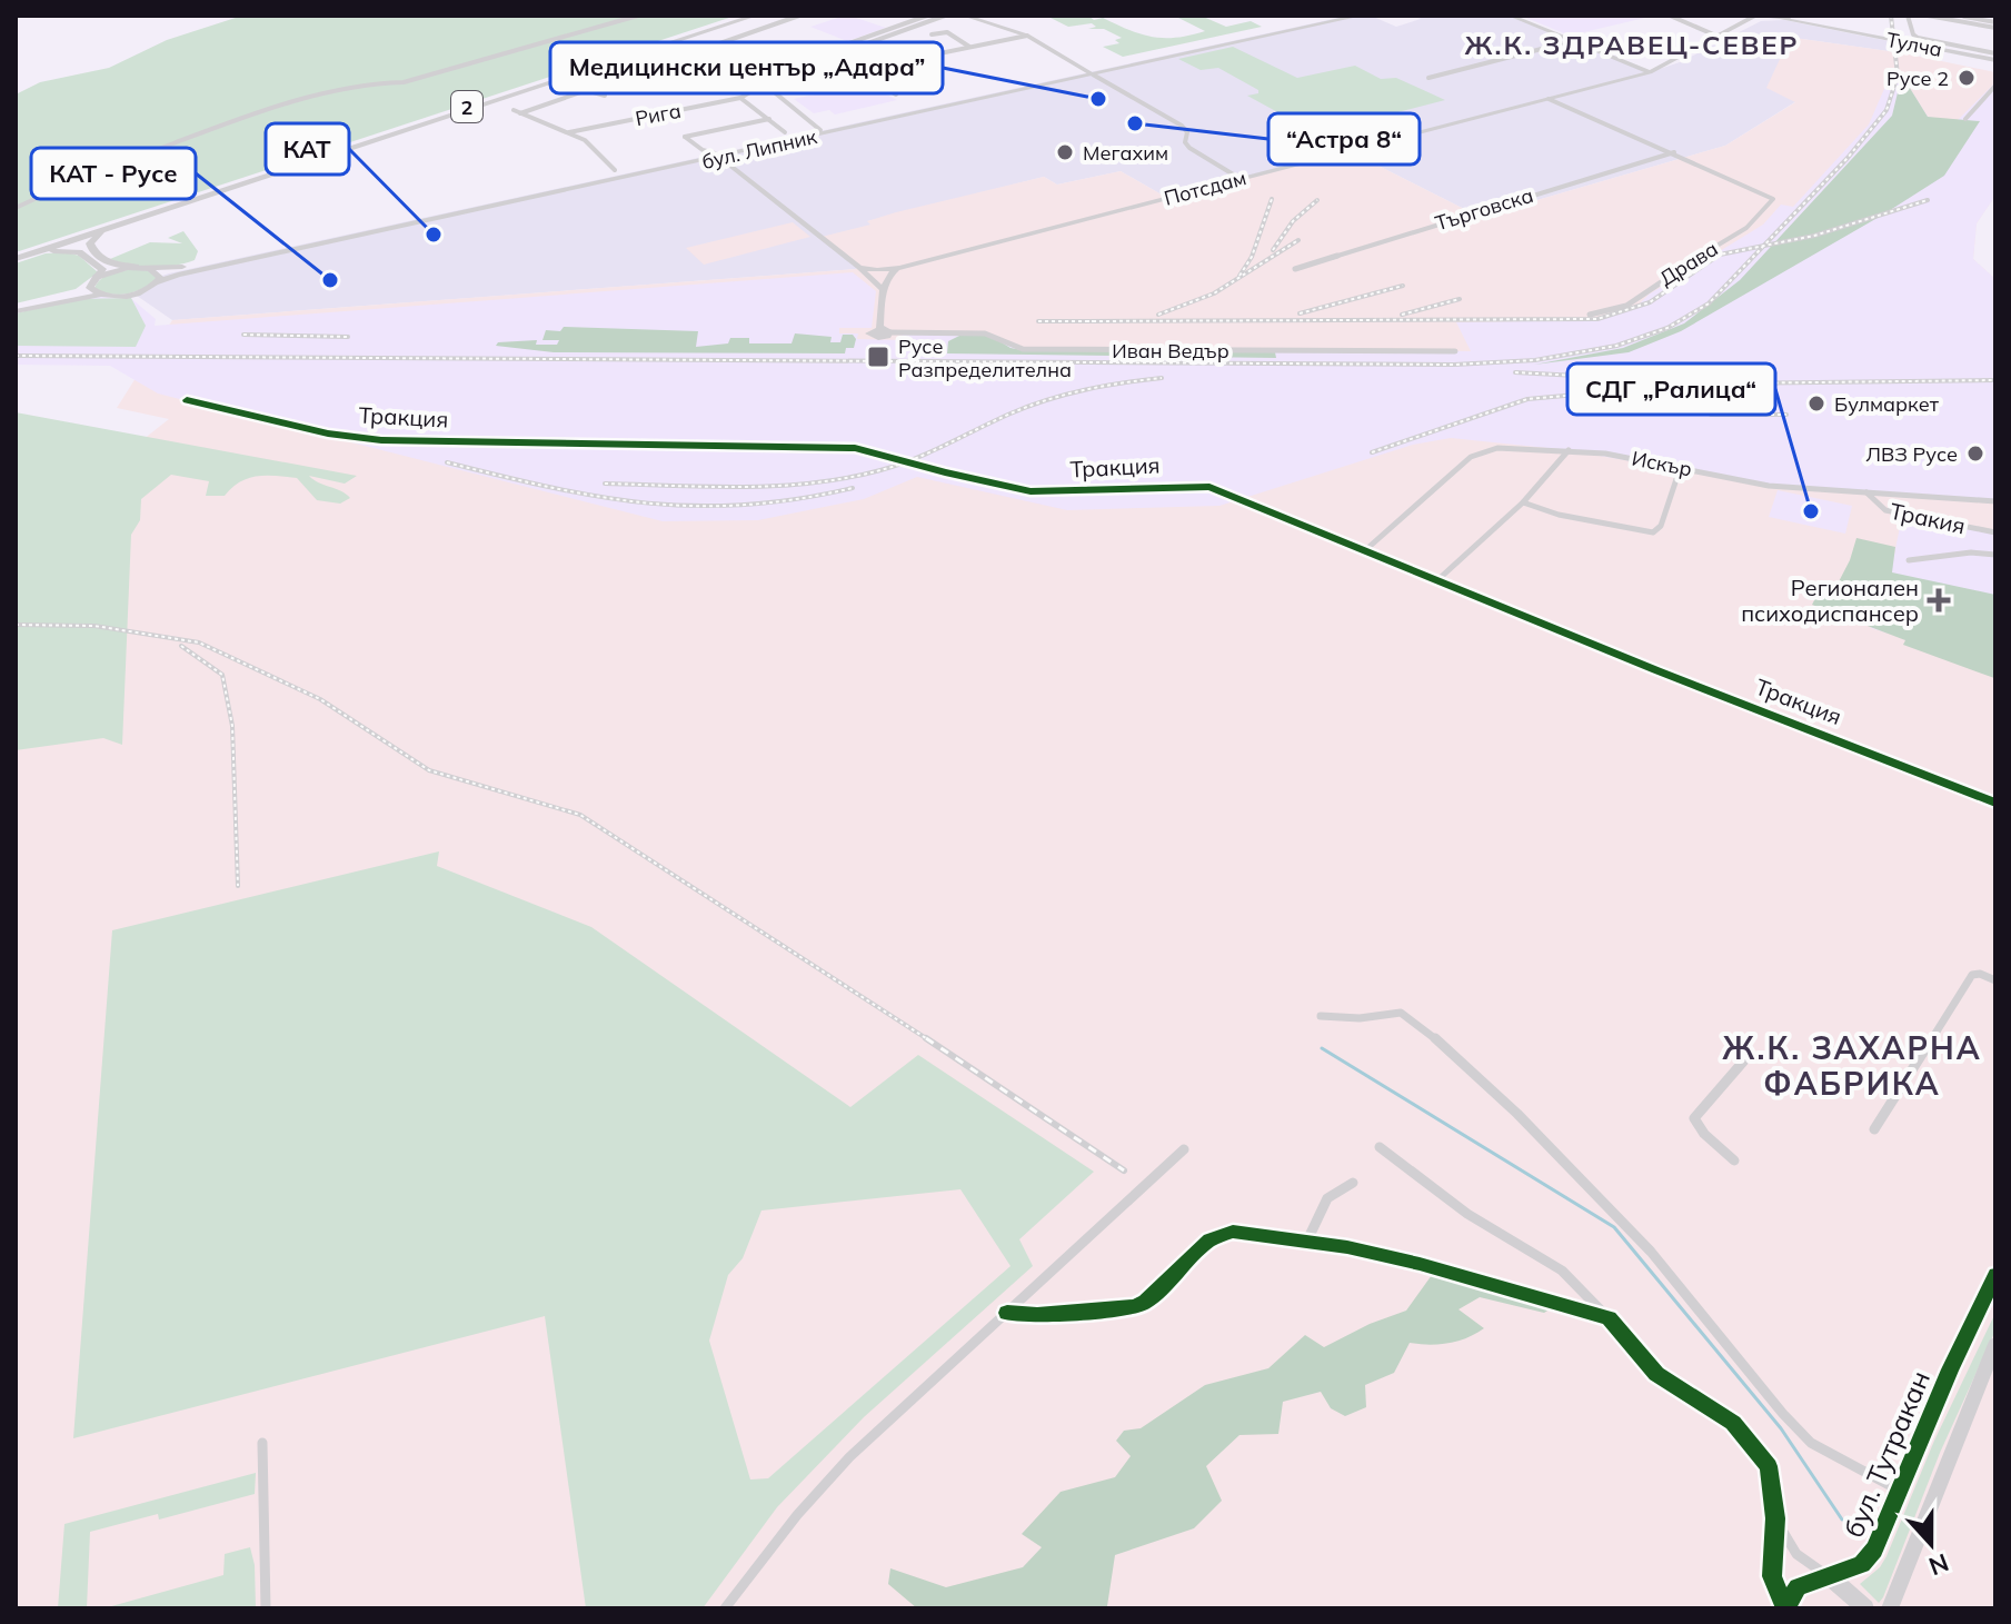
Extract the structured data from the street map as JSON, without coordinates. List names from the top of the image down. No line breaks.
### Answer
{"streets":{"highway":["2"],"main road":["бул. Липник","бул. Тутракан"],"street":["Тулча","Рига","Потсдам","Търговска","Драва","Иван Ведър","Тракция","Искър","Тракия"]},"crossings":[["Тулча","Потсдам"],["Търговска","Драва"],["Тракция","Искър"],["Искър","Тракия"]],"districts":["Ж.К. ЗДРАВЕЦ-СЕВЕР","Ж.К. ЗАХАРНА ФАБРИКА"],"places":{"other":["Русе 2","Медицински център „Адара”","“Астра 8“","Мегахим","КАТ","КАТ - Русе","Булмаркет","ЛВЗ Русе","СДГ „Ралица“"],"transit":["Русе Разпределителна"],"health":["Регионален психодиспансер"]},"north":"bottom"}
